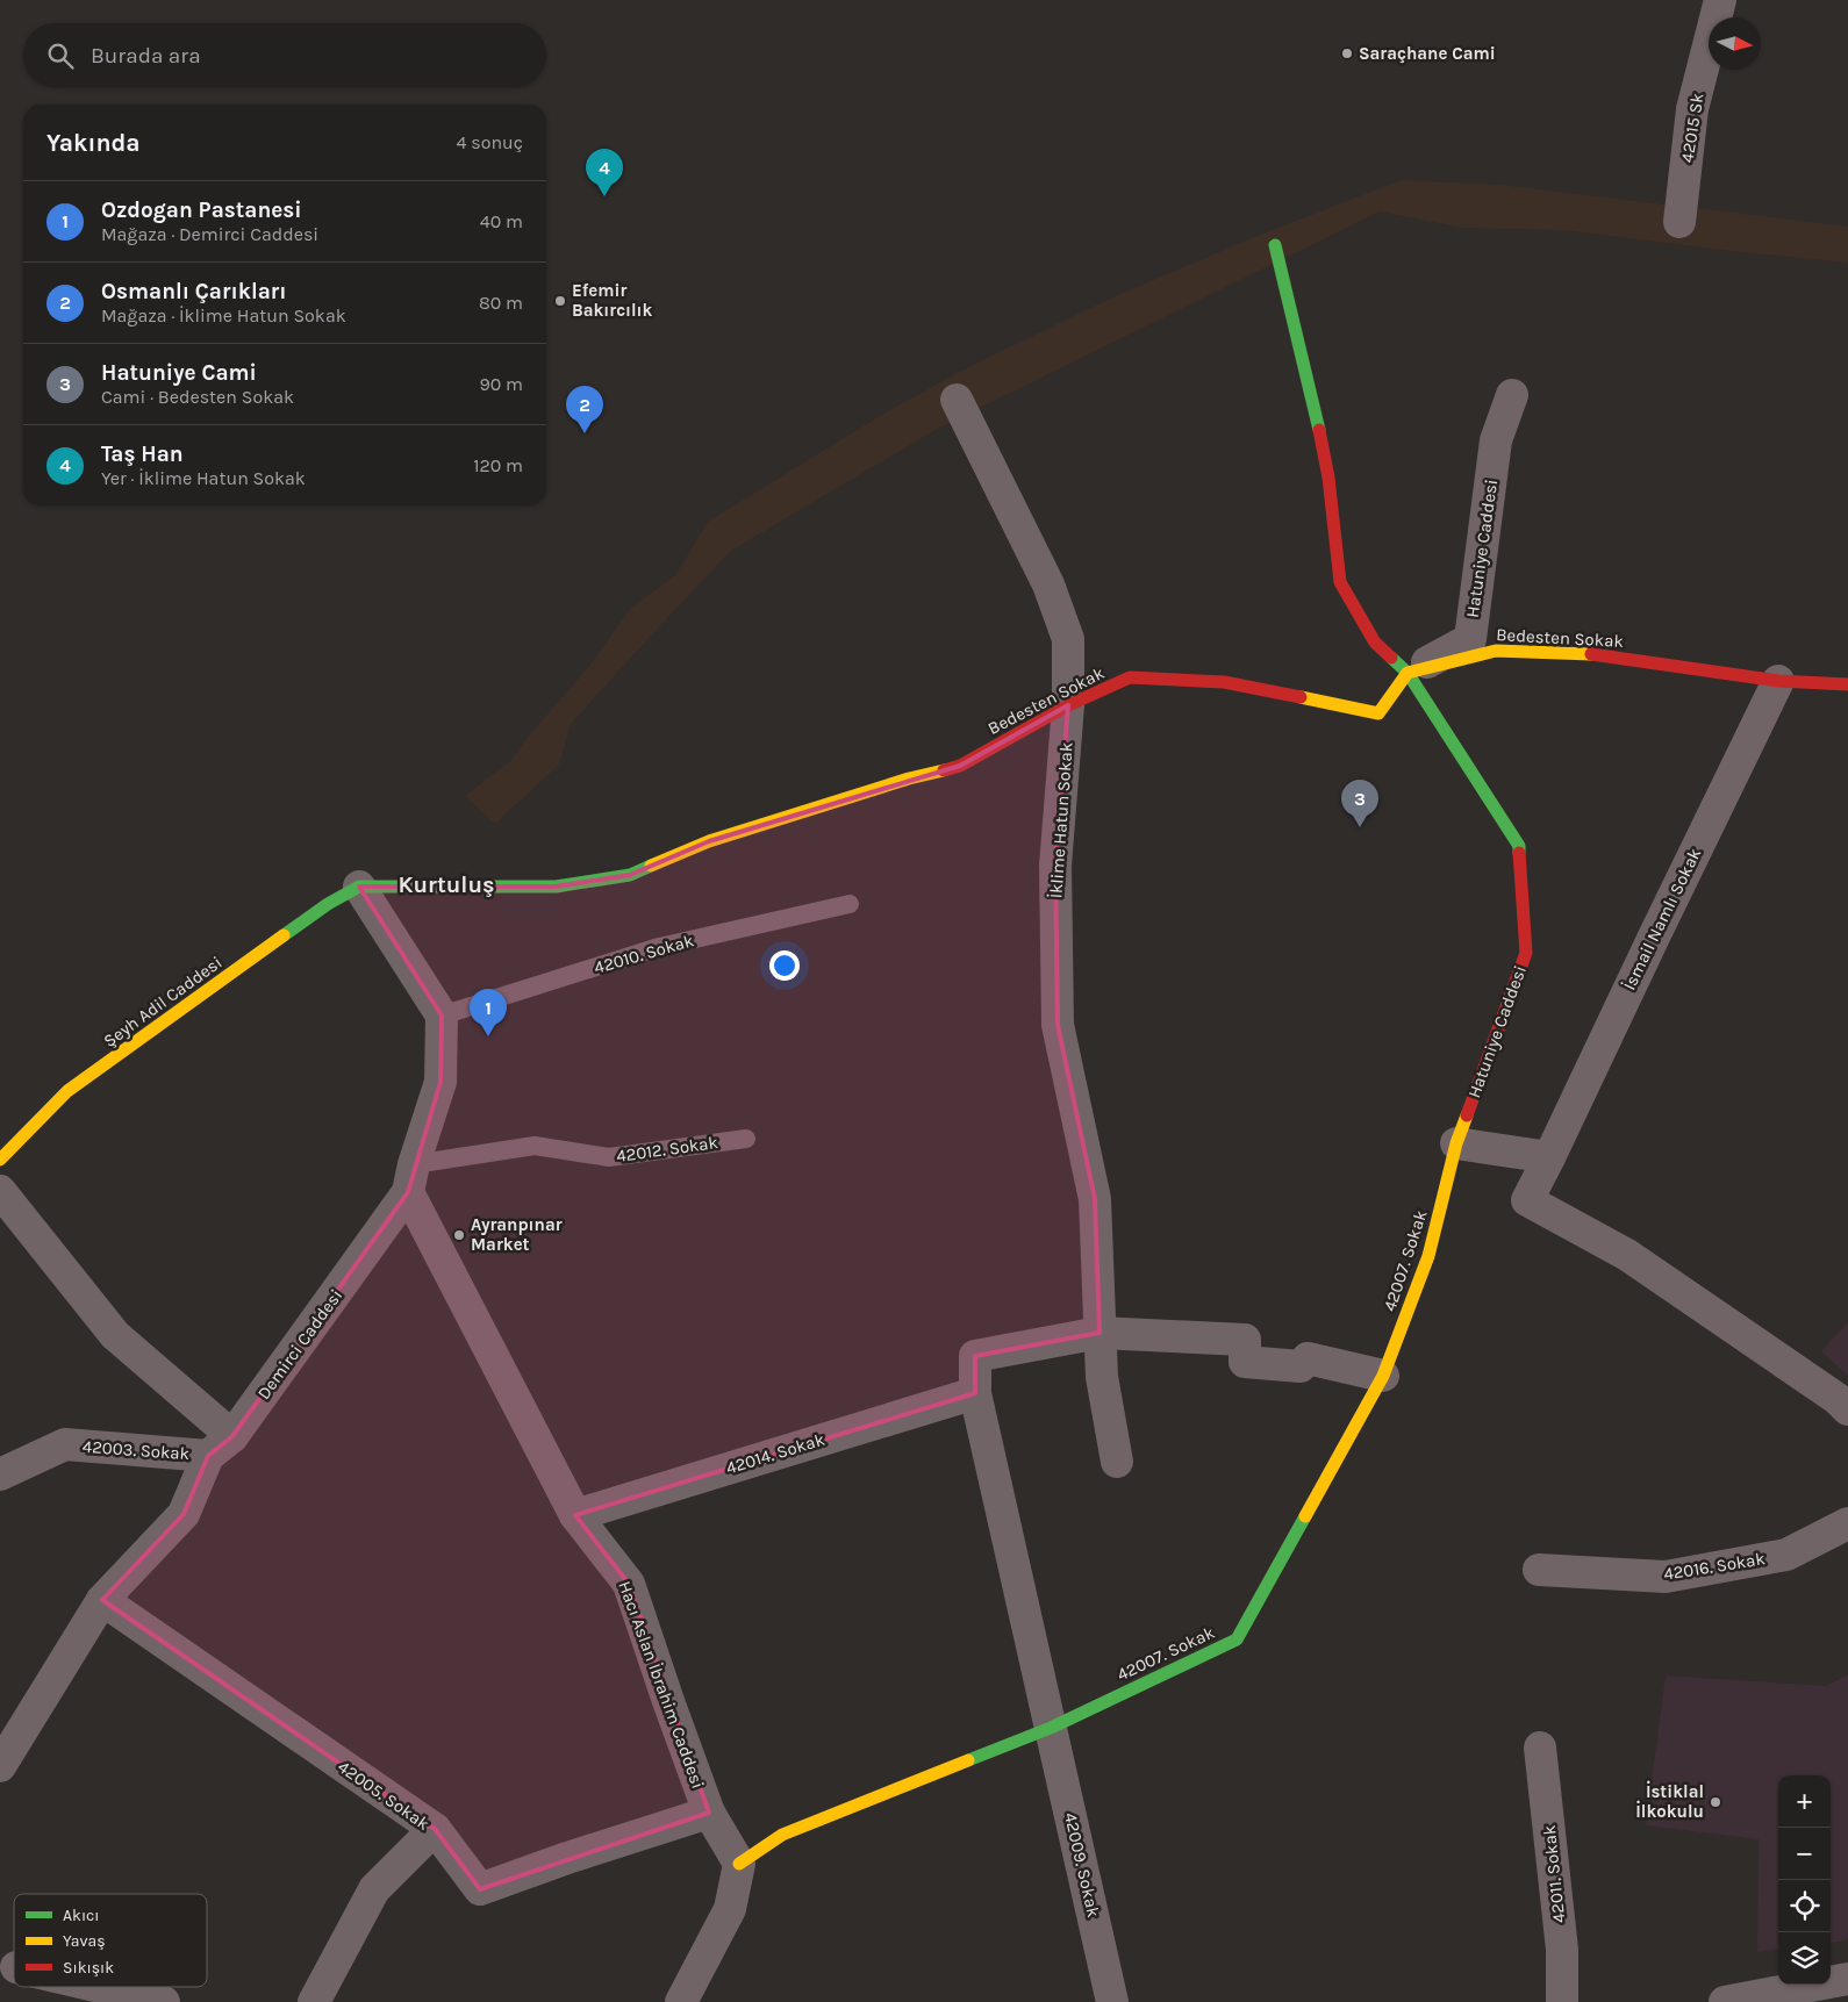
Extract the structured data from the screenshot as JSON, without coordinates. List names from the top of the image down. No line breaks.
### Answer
{"streets":{"street":["42015 Sk","Hatuniye Caddesi","Bedesten Sokak","İklime Hatun Sokak","İsmail Namlı Sokak","Şeyh Adil Caddesi","42007. Sokak","Demirci Caddesi","42003. Sokak","42014. Sokak","42016. Sokak","Hacı Aslan İbrahim Caddesi","42005. Sokak","42009. Sokak","42011. Sokak"],"lane":["42010. Sokak","42012. Sokak"]},"crossings":[["Hatuniye Caddesi","Bedesten Sokak"],["Hatuniye Caddesi","42007. Sokak"],["Bedesten Sokak","İklime Hatun Sokak"],["Bedesten Sokak","İsmail Namlı Sokak"],["Bedesten Sokak","Şeyh Adil Caddesi"],["İklime Hatun Sokak","42009. Sokak"],["42010. Sokak","Demirci Caddesi"],["42012. Sokak","Demirci Caddesi"],["42012. Sokak","Hacı Aslan İbrahim Caddesi"],["42007. Sokak","Hacı Aslan İbrahim Caddesi"],["42007. Sokak","42009. Sokak"],["Demirci Caddesi","42003. Sokak"],["Demirci Caddesi","Hacı Aslan İbrahim Caddesi"],["Demirci Caddesi","42005. Sokak"],["42014. Sokak","Hacı Aslan İbrahim Caddesi"],["42014. Sokak","42009. Sokak"],["Hacı Aslan İbrahim Caddesi","42005. Sokak"]],"districts":["Kurtuluş"],"places":["Saraçhane Cami","Efemir Bakırcılık","Ayranpınar Market","İstiklal İlkokulu"],"legend":["Akıcı","Yavaş","Sıkışık"],"north":"right","page":{"search":"Burada ara","heading":["Yakında","4 sonuç"],"pins":["4","2","3","1"],"list":[{"mark":"1","name":"Ozdogan Pastanesi","note":"Mağaza · Demirci Caddesi","value":"40 m"},{"mark":"2","name":"Osmanlı Çarıkları","note":"Mağaza · İklime Hatun Sokak","value":"80 m"},{"mark":"3","name":"Hatuniye Cami","note":"Cami · Bedesten Sokak","value":"90 m"},{"mark":"4","name":"Taş Han","note":"Yer · İklime Hatun Sokak","value":"120 m"}],"map_buttons":["+","−"]}}
